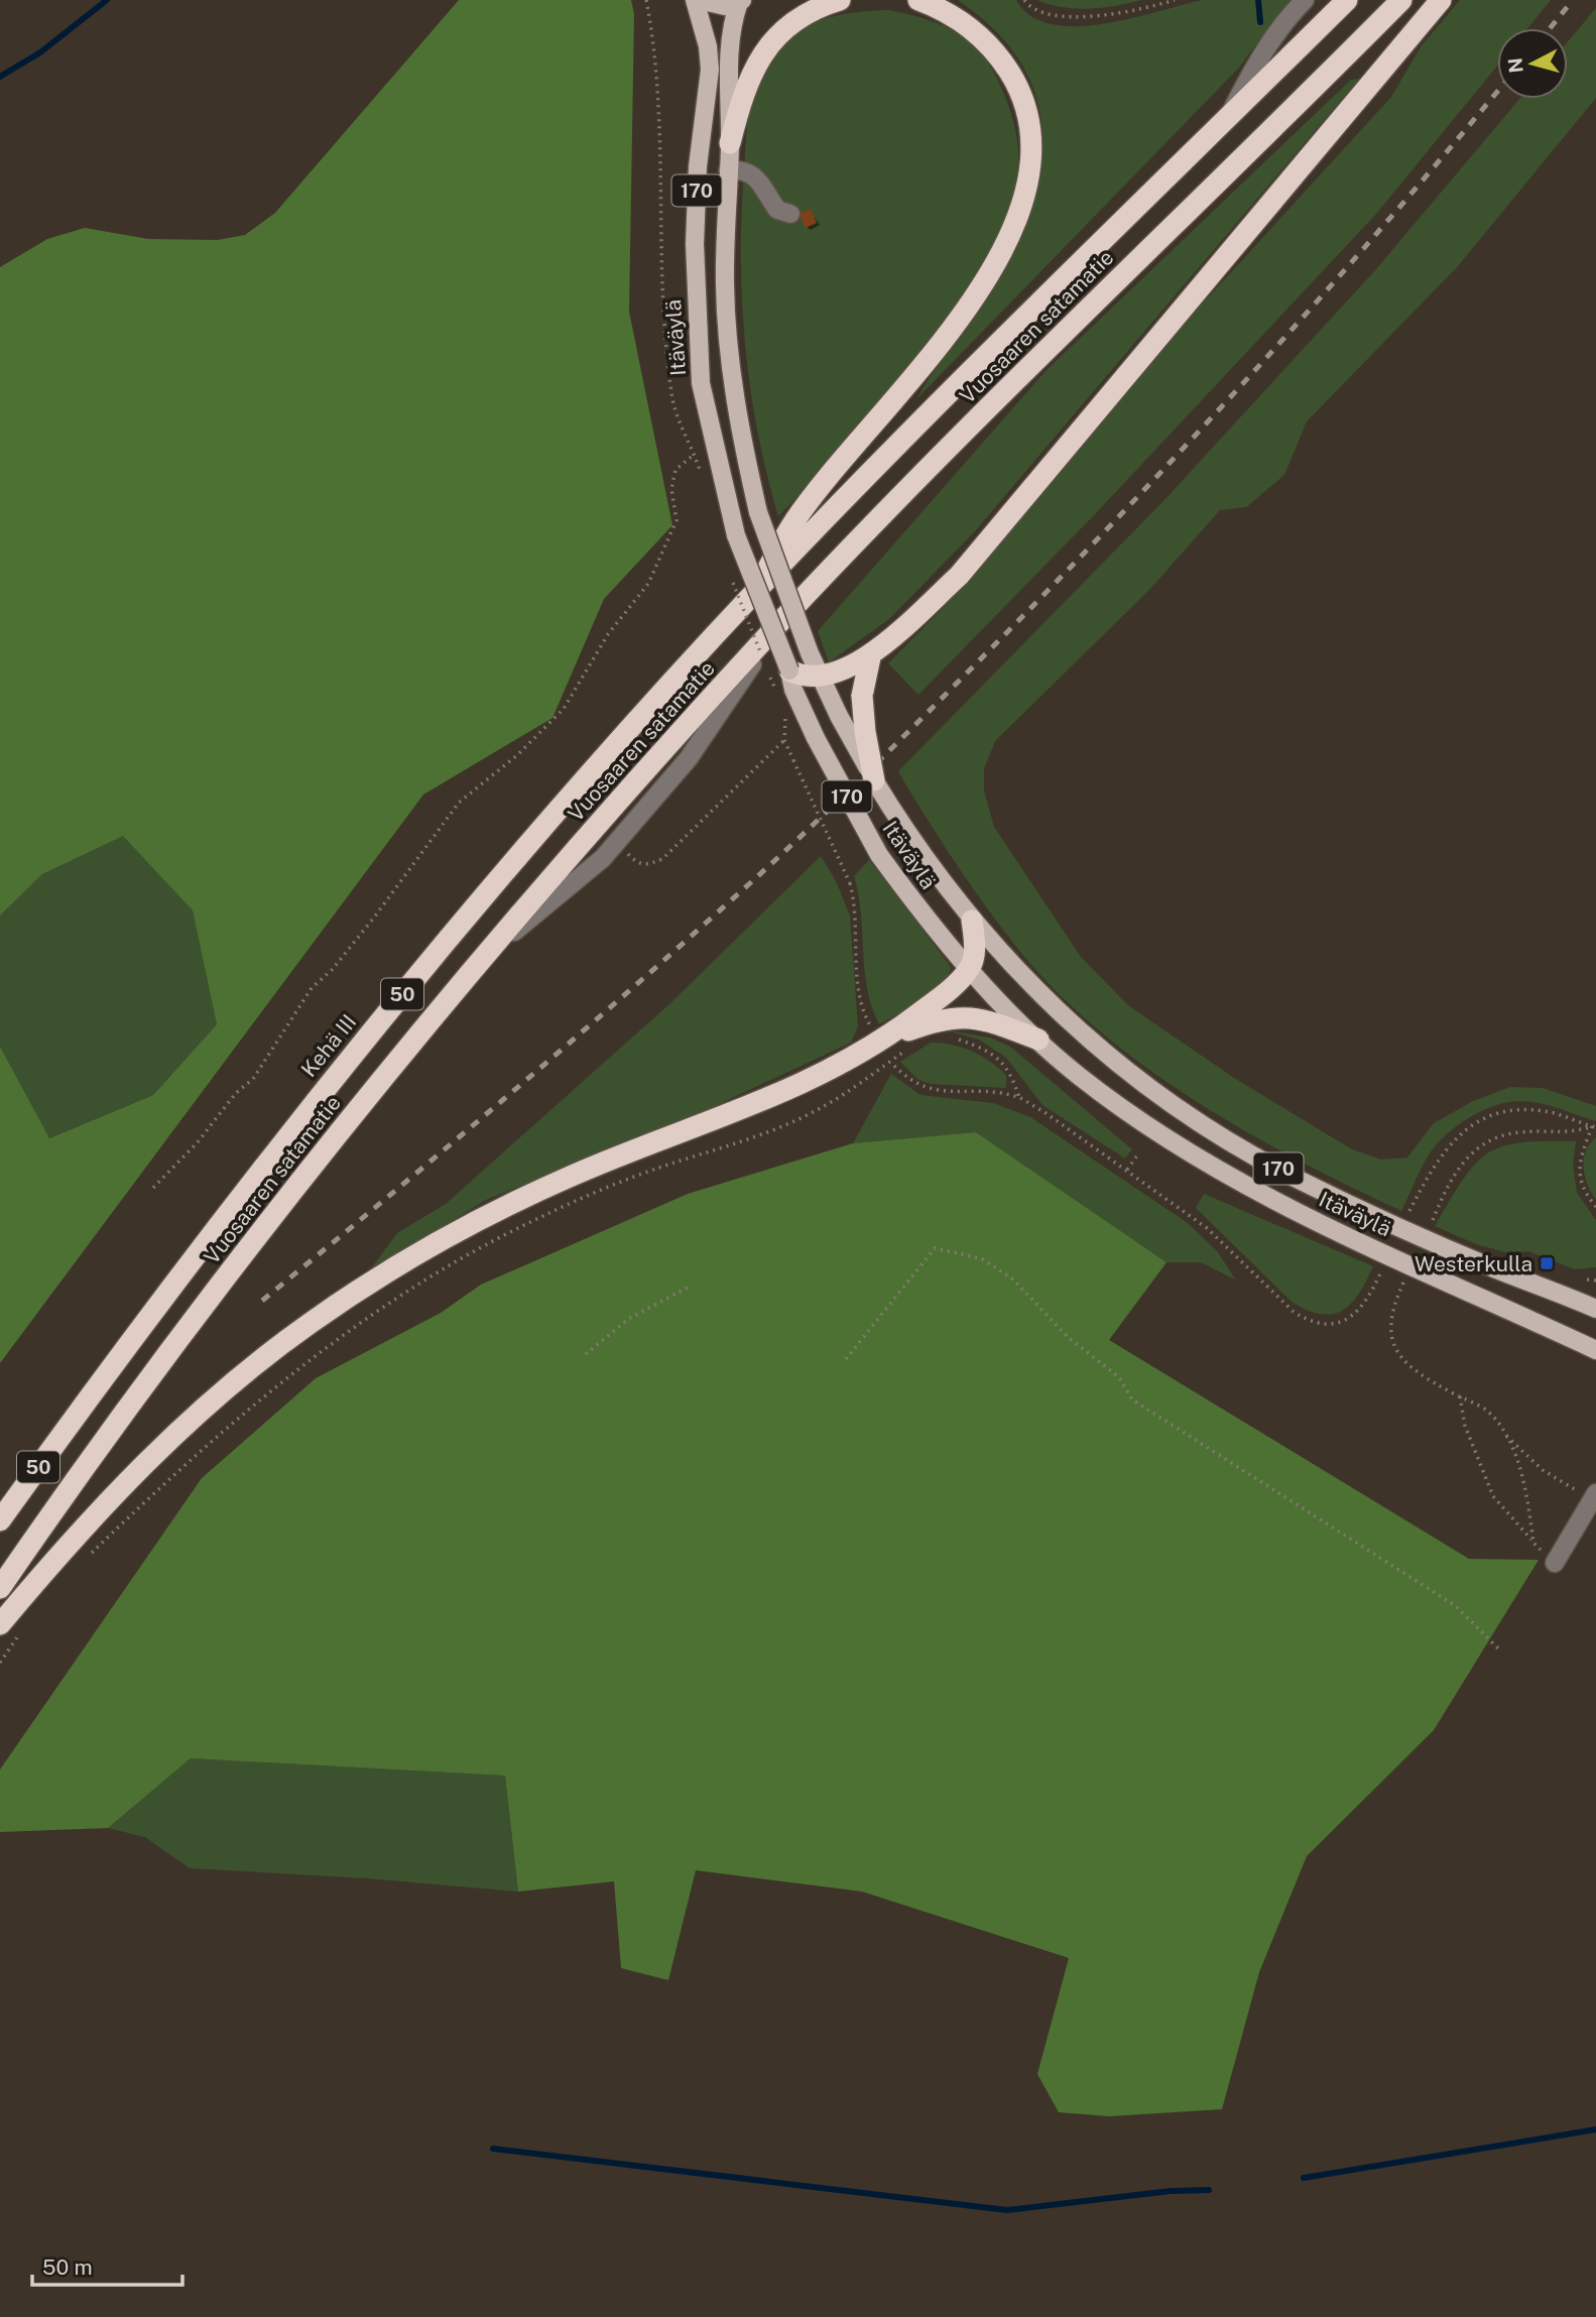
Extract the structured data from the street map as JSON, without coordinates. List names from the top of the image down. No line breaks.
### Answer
{"streets":{"highway":["Vuosaaren satamatie","50","Kehä III"],"main road":["170","Itäväylä"]},"crossings":[["Vuosaaren satamatie","Kehä III"]],"places":{"transit":["Westerkulla"]},"scale_bar":"50 m","north":"left"}
